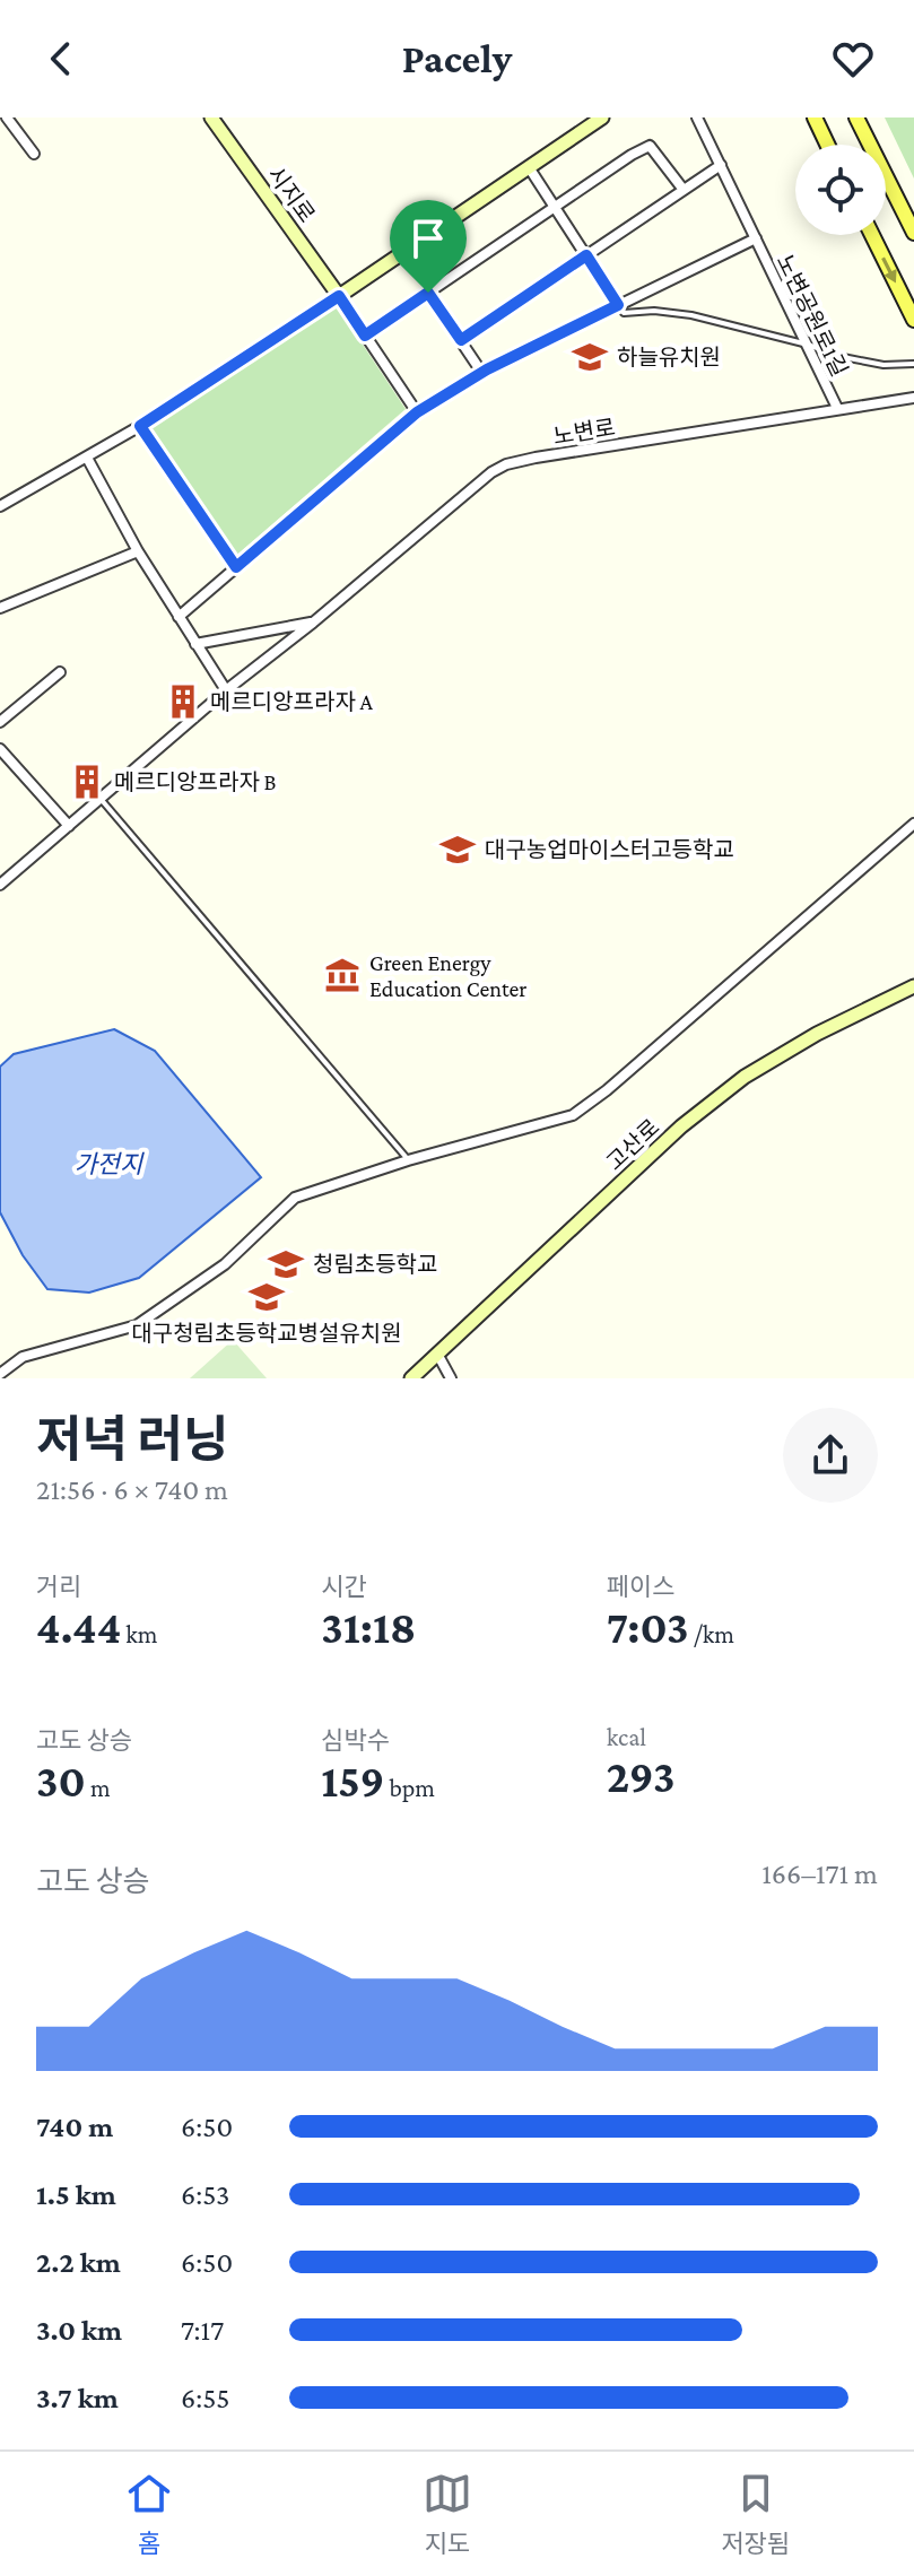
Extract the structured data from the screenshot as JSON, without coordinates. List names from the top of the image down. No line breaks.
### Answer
{"streets":{"main road":["시지로","고산로"],"street":["노변공원로1길","노변로"]},"crossings":[["노변공원로1길","노변로"]],"water":["가전지"],"places":{"school or university":["하늘유치원","대구농업마이스터고등학교","청림초등학교","대구청림초등학교병설유치원"],"building":["메르디앙프라자 A","메르디앙프라자 B"],"museum":["Green Energy Education Center"]},"page":{"header":"Pacely","heading":["저녁 러닝","21:56 · 6 × 740 m"],"stats":[["거리","4.44 km"],["시간","31:18"],["페이스","7:03 /km"],["고도 상승","30 m"],["심박수","159 bpm"],["kcal","293"]],"chart":["고도 상승","166–171 m"],"list":[{"name":"740 m","note":"6:50"},{"name":"1.5 km","note":"6:53"},{"name":"2.2 km","note":"6:50"},{"name":"3.0 km","note":"7:17"},{"name":"3.7 km","note":"6:55"}],"tabs":["홈","지도","저장됨"]}}
